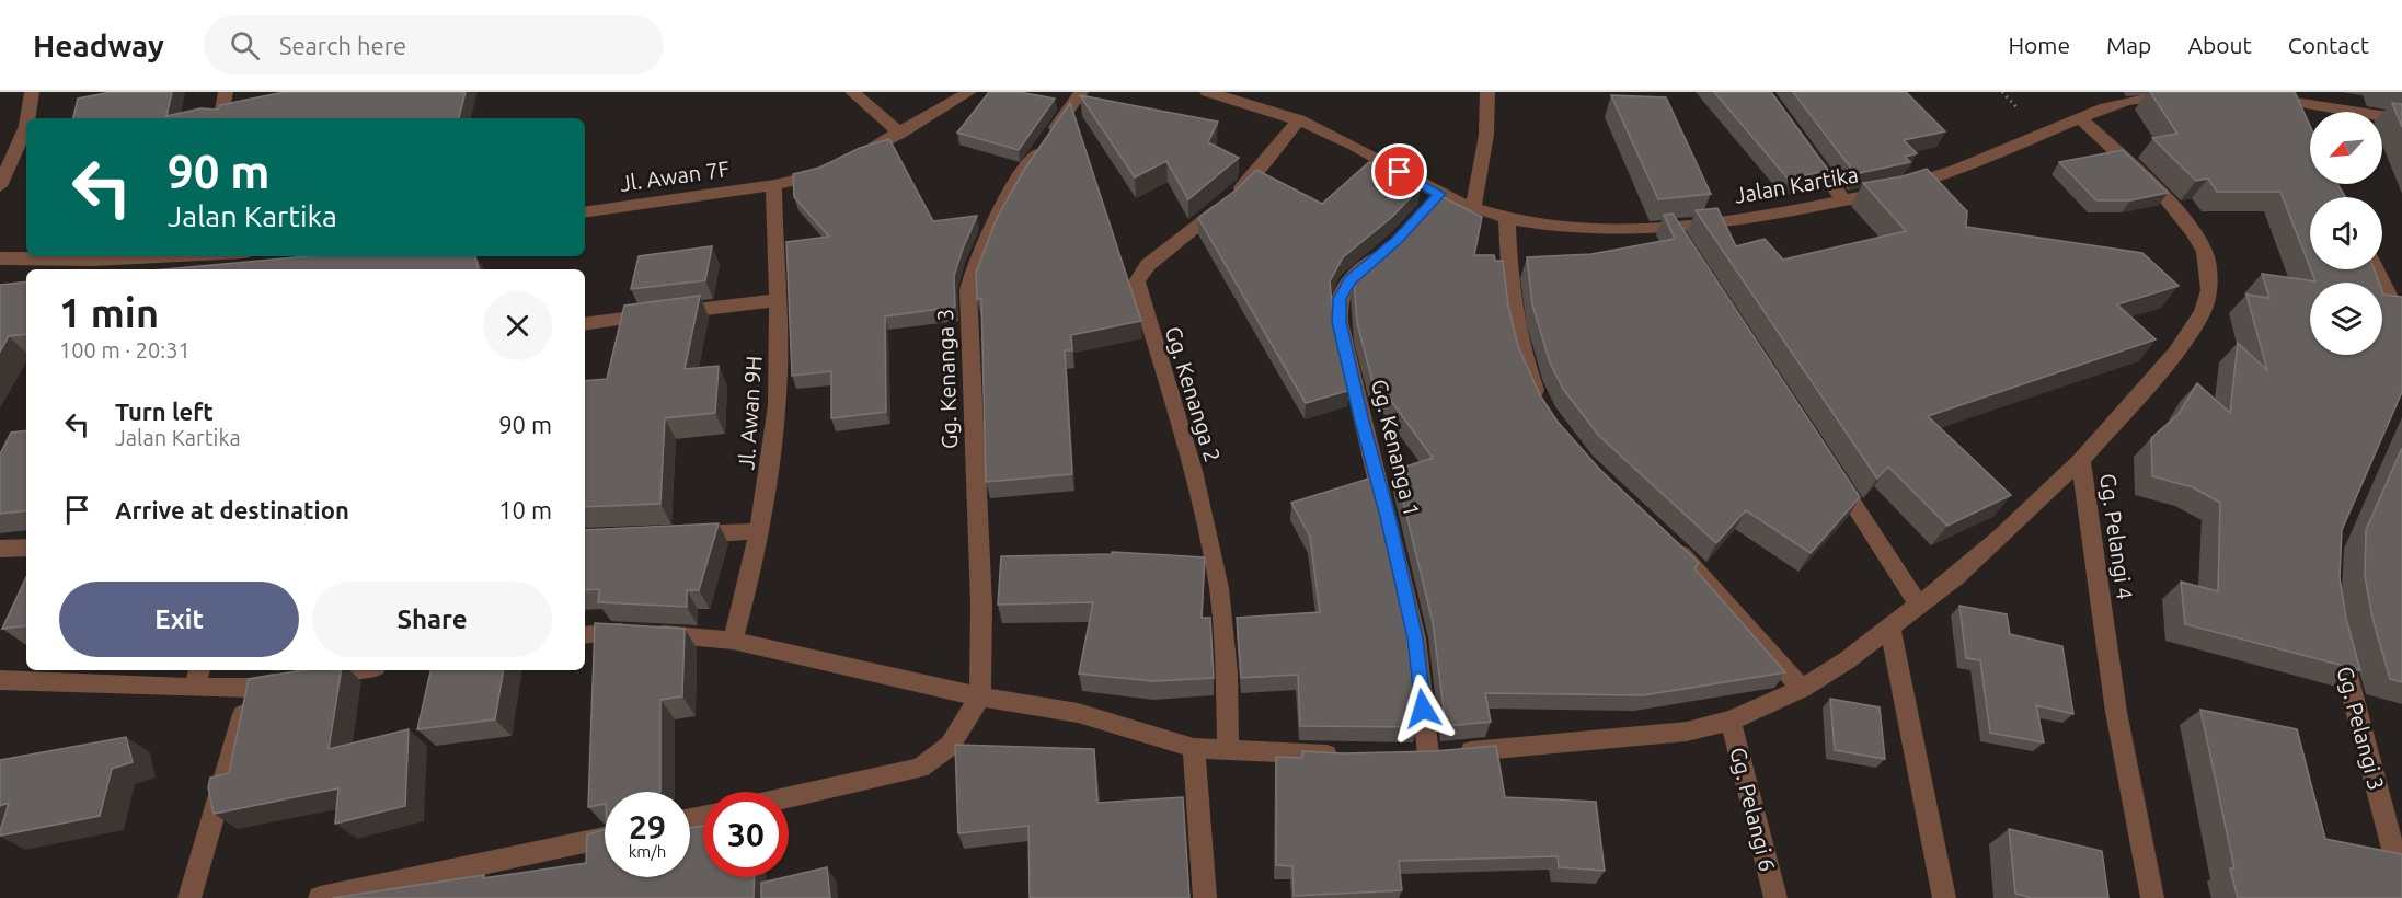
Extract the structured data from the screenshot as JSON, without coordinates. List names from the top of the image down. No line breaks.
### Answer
{"streets":{"street":["Jl. Awan 7F","Jalan Kartika","Gg. Kenanga 3","Gg. Kenanga 2","Jl. Awan 9H","Gg. Kenanga 1","Gg. Pelangi 4","Gg. Pelangi 3","Gg. Pelangi 6"]},"crossings":[["Jl. Awan 7F","Jl. Awan 9H"],["Jalan Kartika","Gg. Kenanga 2"],["Jalan Kartika","Gg. Pelangi 4"]],"north":"bottom left","page":{"header":"Headway","search":"Search here","nav":["Home","Map","About","Contact"],"turn":["90 m","Jalan Kartika"],"heading":["1 min","100 m · 20:31"],"list":[{"name":"Turn left","note":"Jalan Kartika","value":"90 m"},{"name":"Arrive at destination","value":"10 m"}],"buttons":["Exit","Share"],"speed":"29 km/h","limit":"30"}}
